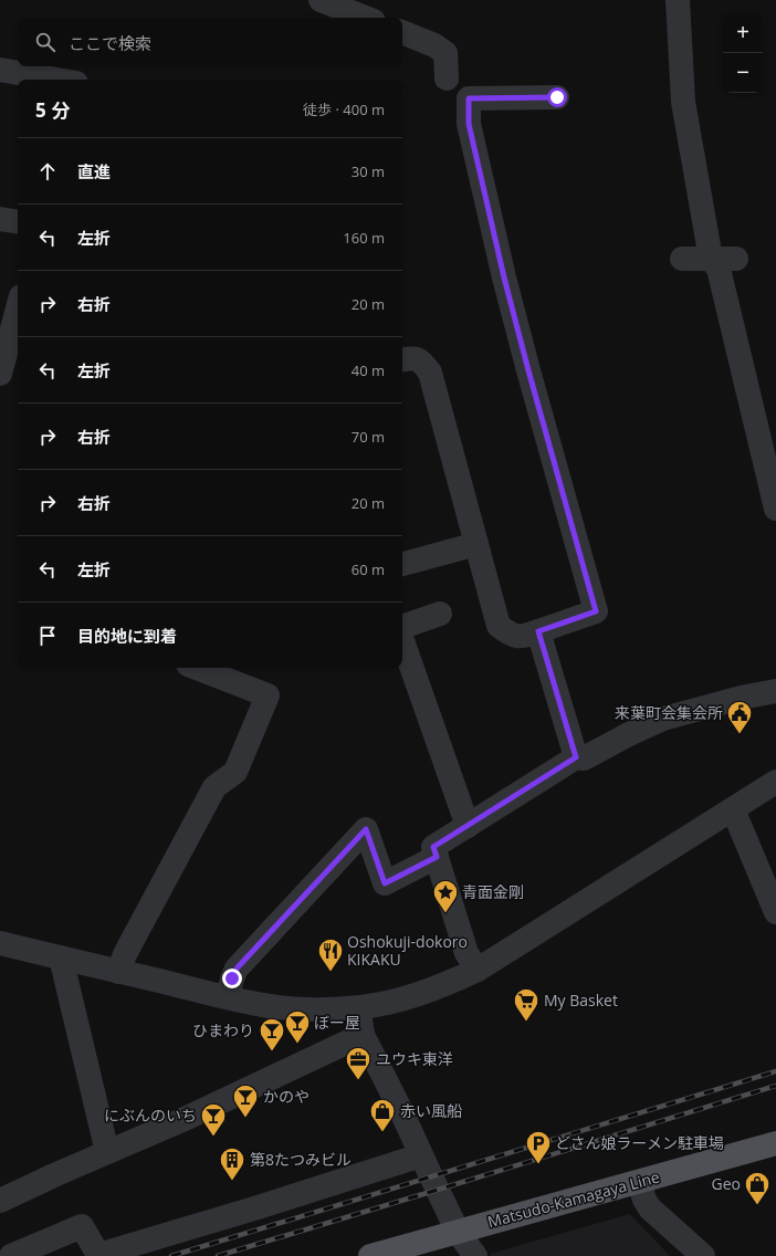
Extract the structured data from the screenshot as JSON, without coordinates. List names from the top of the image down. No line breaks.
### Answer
{"streets":{"main road":["Matsudo-Kamagaya Line"]},"places":{"public building":["来葉町会集会所"],"place":["青面金剛"],"restaurant":["Oshokuji-dokoro KIKAKU"],"supermarket":["My Basket"],"bar":["ぼー屋","ひまわり","かのや","にぶんのいち"],"office":["ユウキ東洋"],"shop":["赤い風船","Geo"],"parking":["どさん娘ラーメン駐車場"],"building":["第8たつみビル"]},"page":{"map_buttons":["+","−"],"search":"ここで検索","heading":["5 分","徒歩 · 400 m"],"list":[["直進","30 m"],["左折","160 m"],["右折","20 m"],["左折","40 m"],["右折","70 m"],["右折","20 m"],["左折","60 m"],"目的地に到着"]}}
